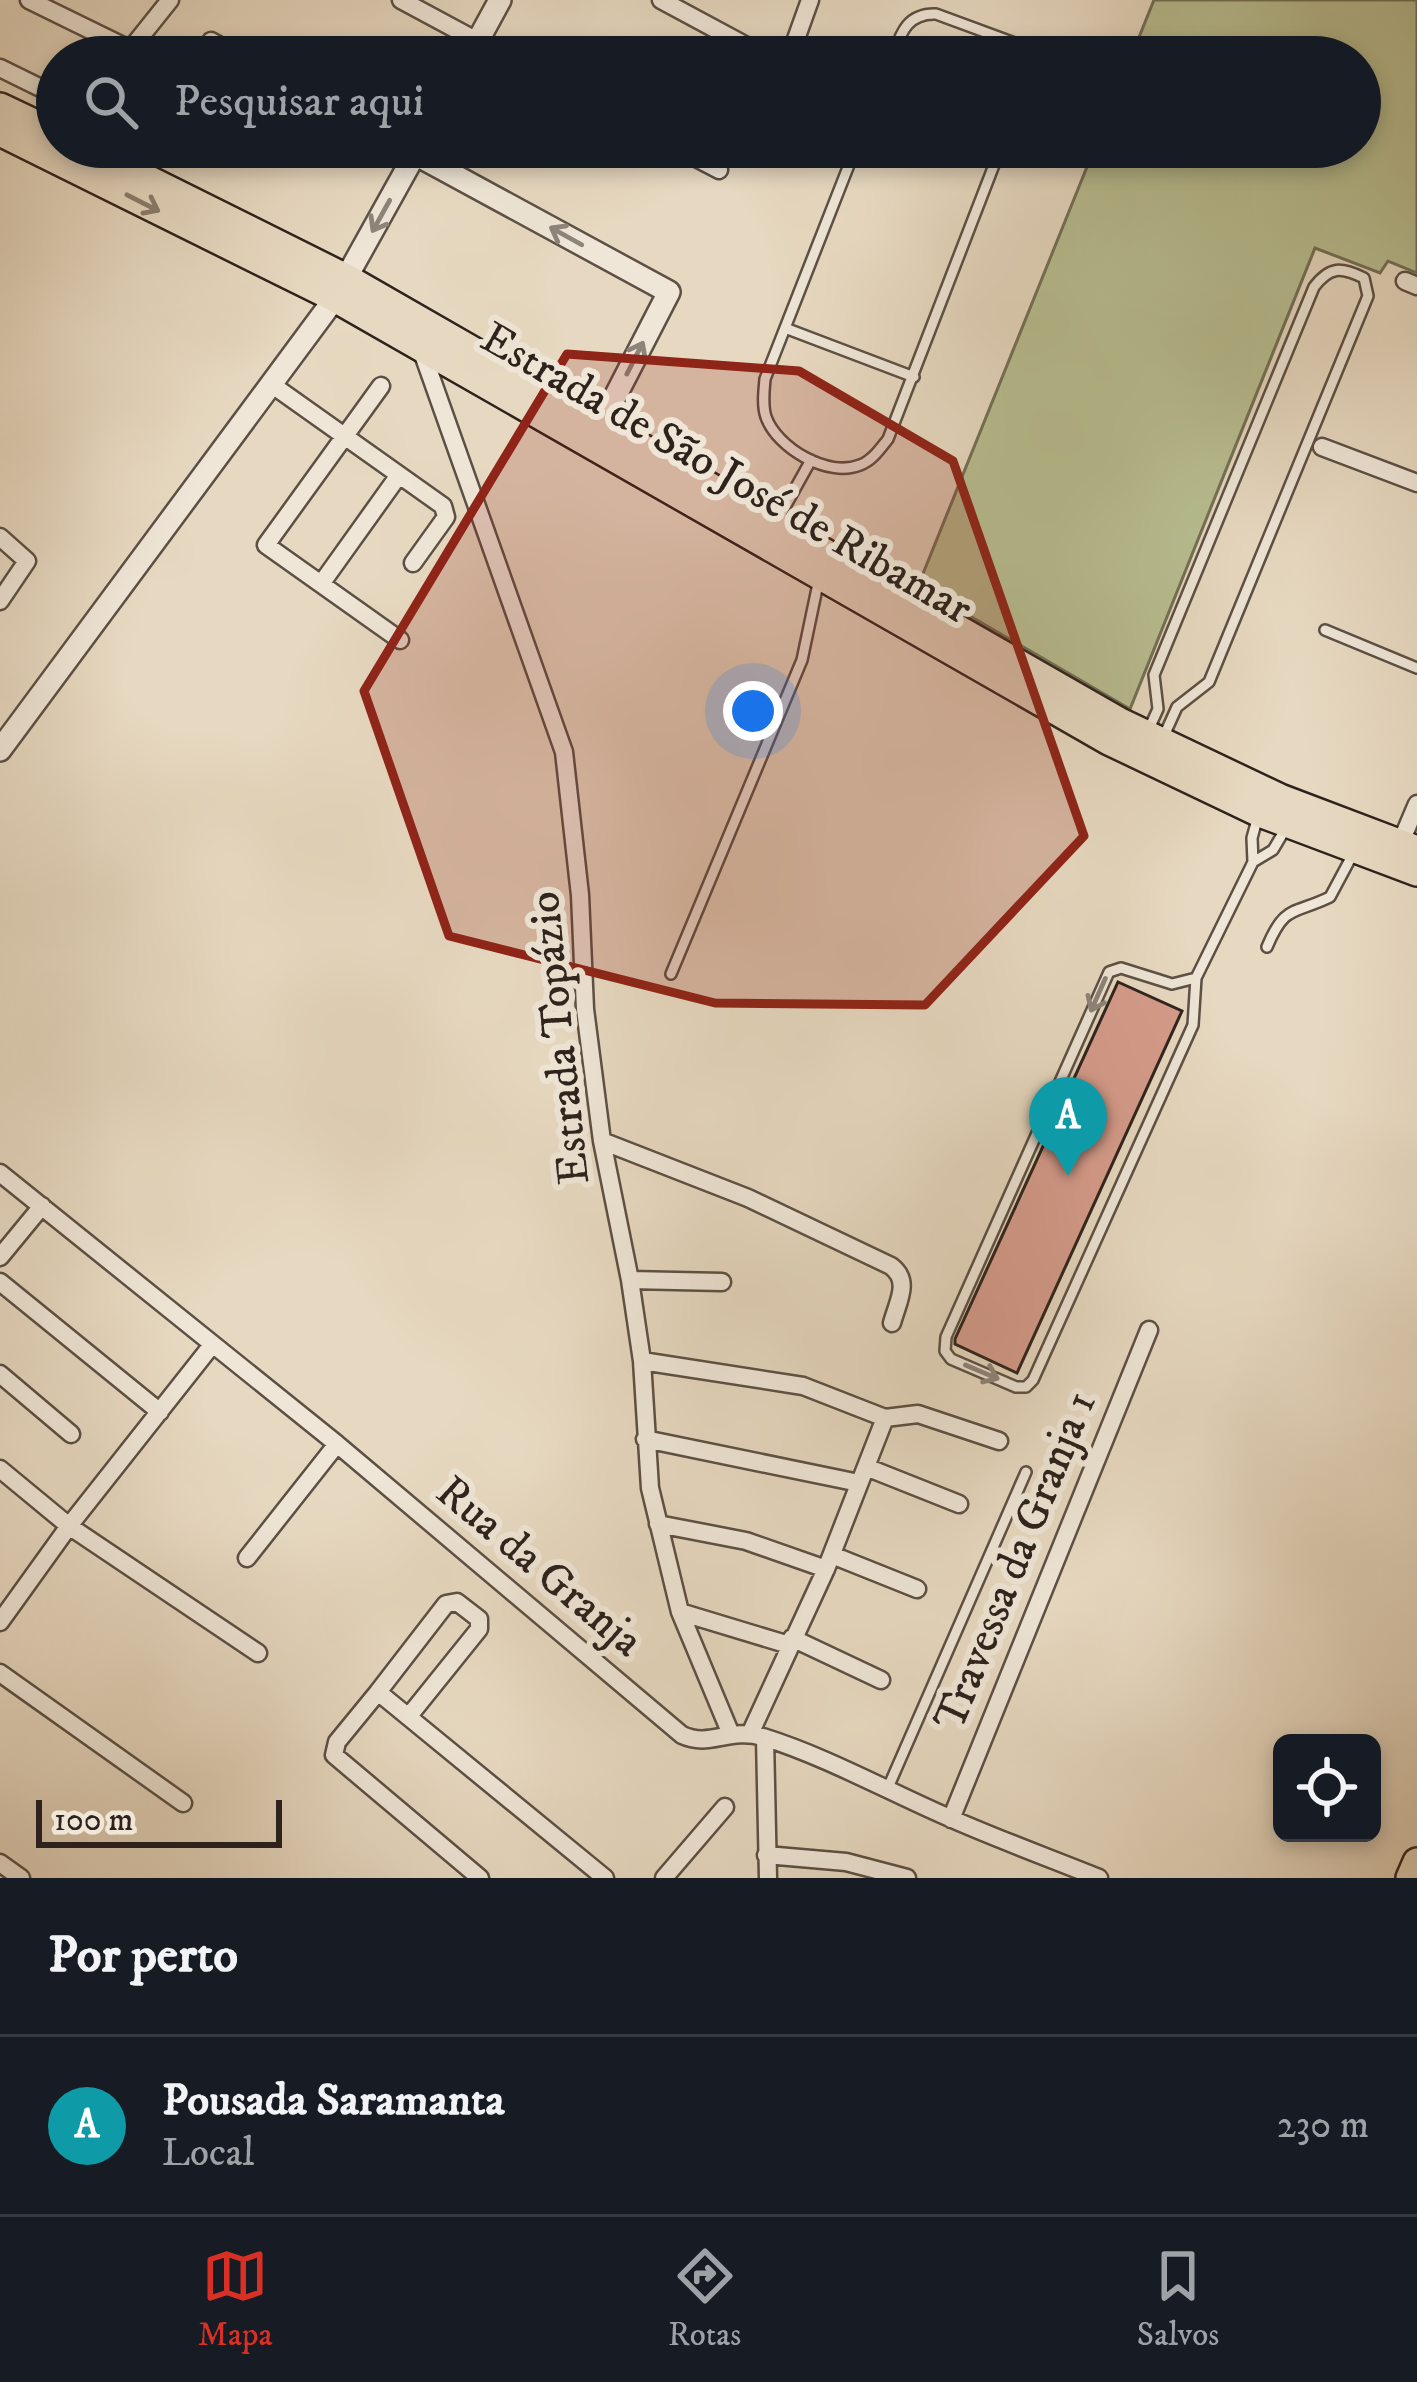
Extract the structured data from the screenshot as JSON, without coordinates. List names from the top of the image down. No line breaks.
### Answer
{"streets":{"main road":["Estrada de São José de Ribamar"],"street":["Estrada Topázio","Travessa da Granja 1","Rua da Granja"]},"crossings":[["Estrada de São José de Ribamar","Estrada Topázio"],["Estrada Topázio","Rua da Granja"],["Travessa da Granja 1","Rua da Granja"]],"scale_bar":"100 m","page":{"search":"Pesquisar aqui","pins":"A","scale":"100 m","heading":"Por perto","list":[{"mark":"A","name":"Pousada Saramanta","note":"Local","value":"230 m"}],"nav":["Mapa","Rotas","Salvos"]}}
